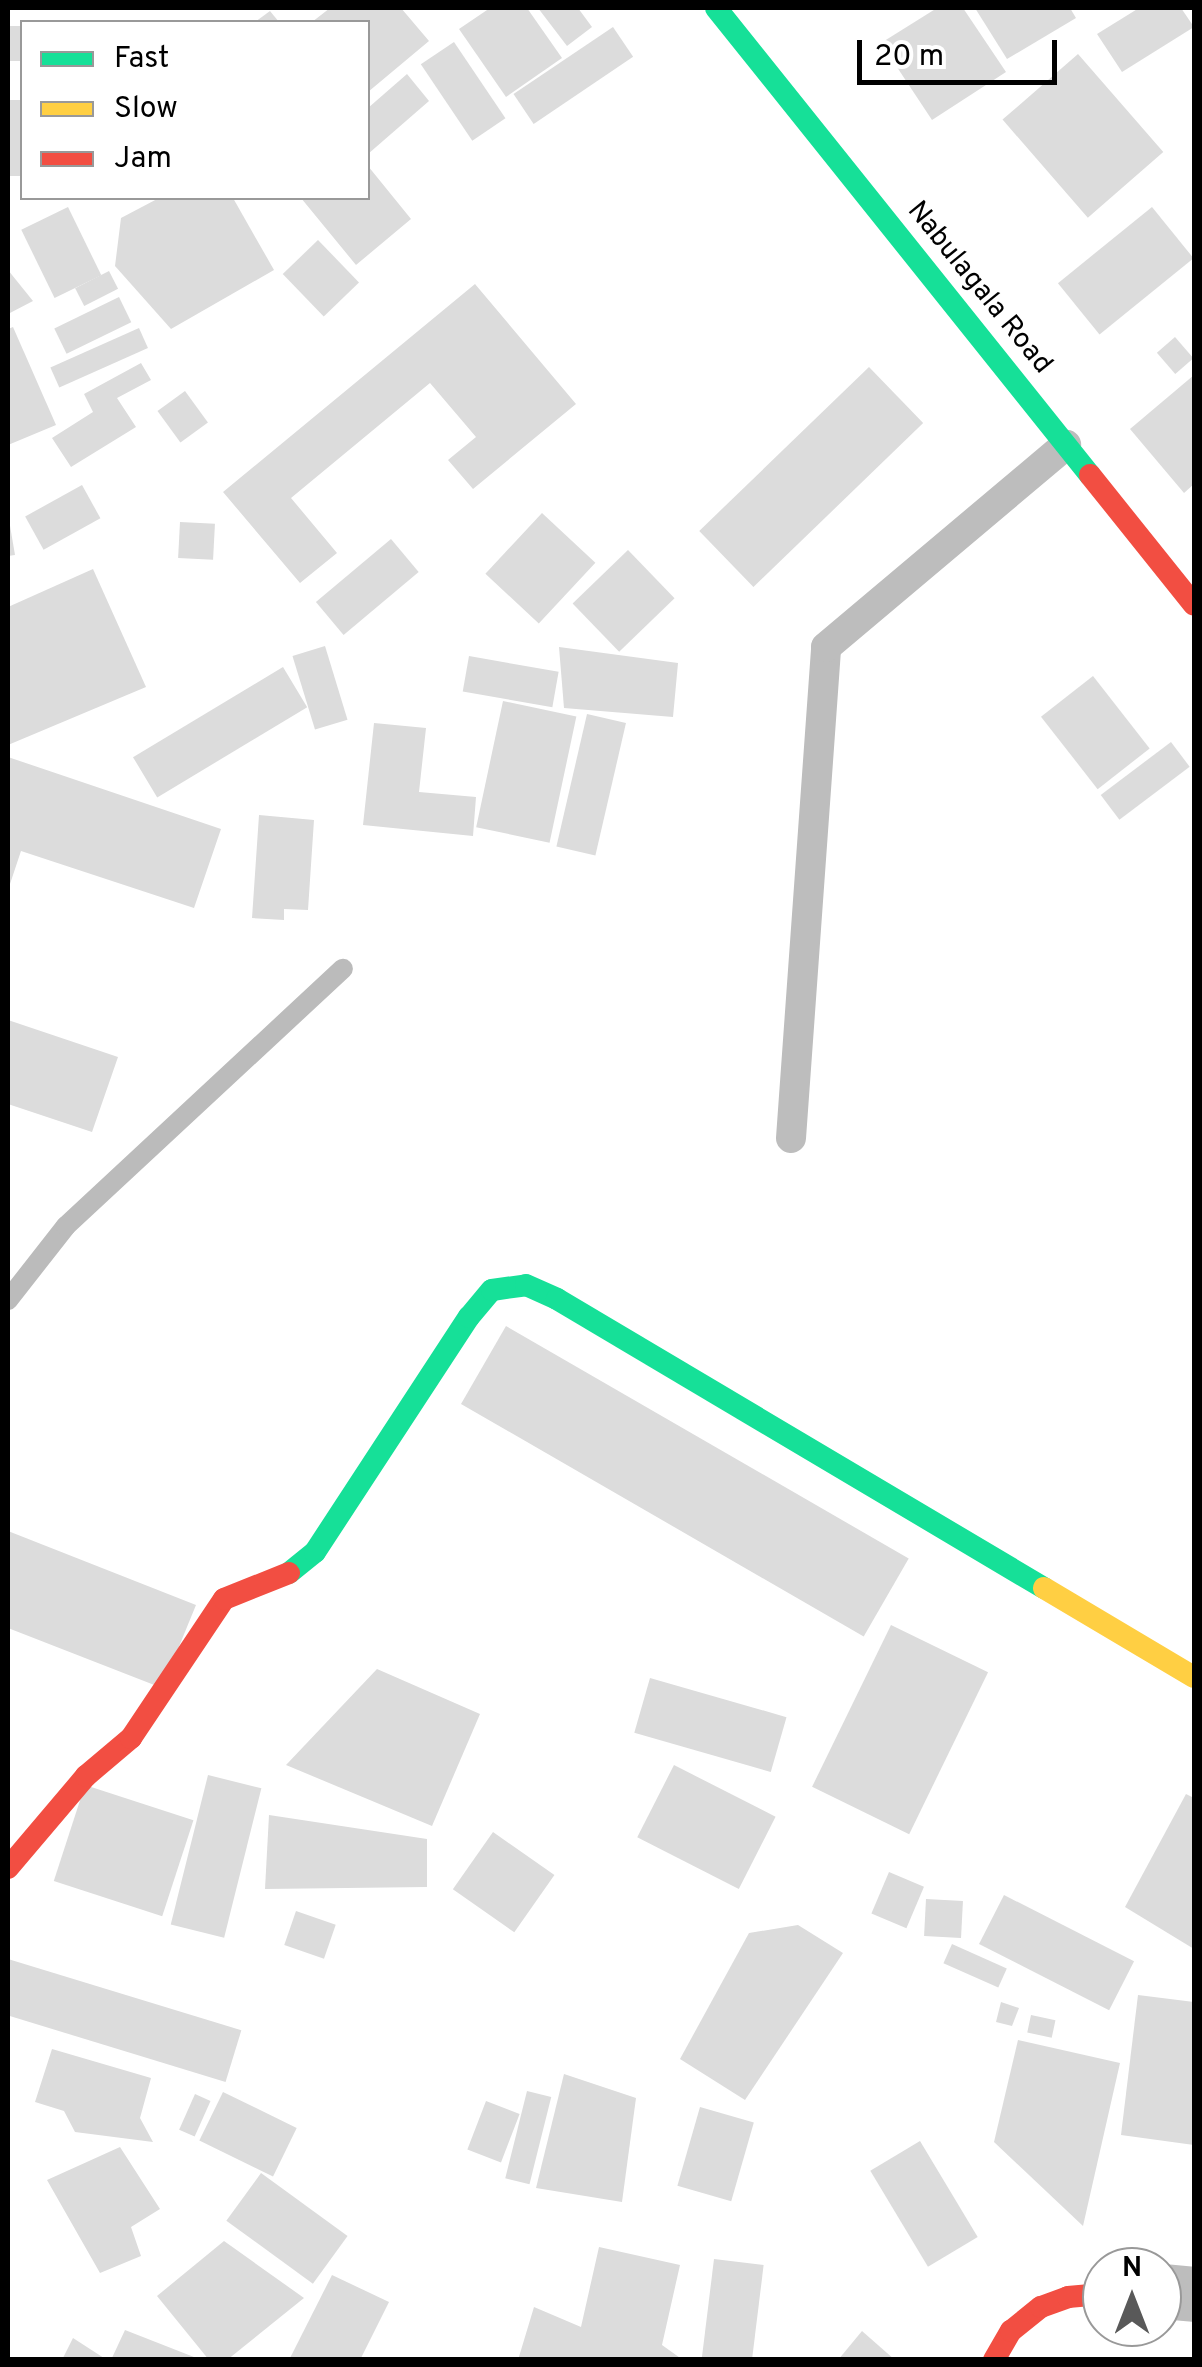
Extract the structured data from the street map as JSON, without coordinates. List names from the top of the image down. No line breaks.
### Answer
{"streets":{"street":["Nabulagala Road"]},"legend":["Fast","Slow","Jam"],"scale_bar":"20 m","north":"top"}
